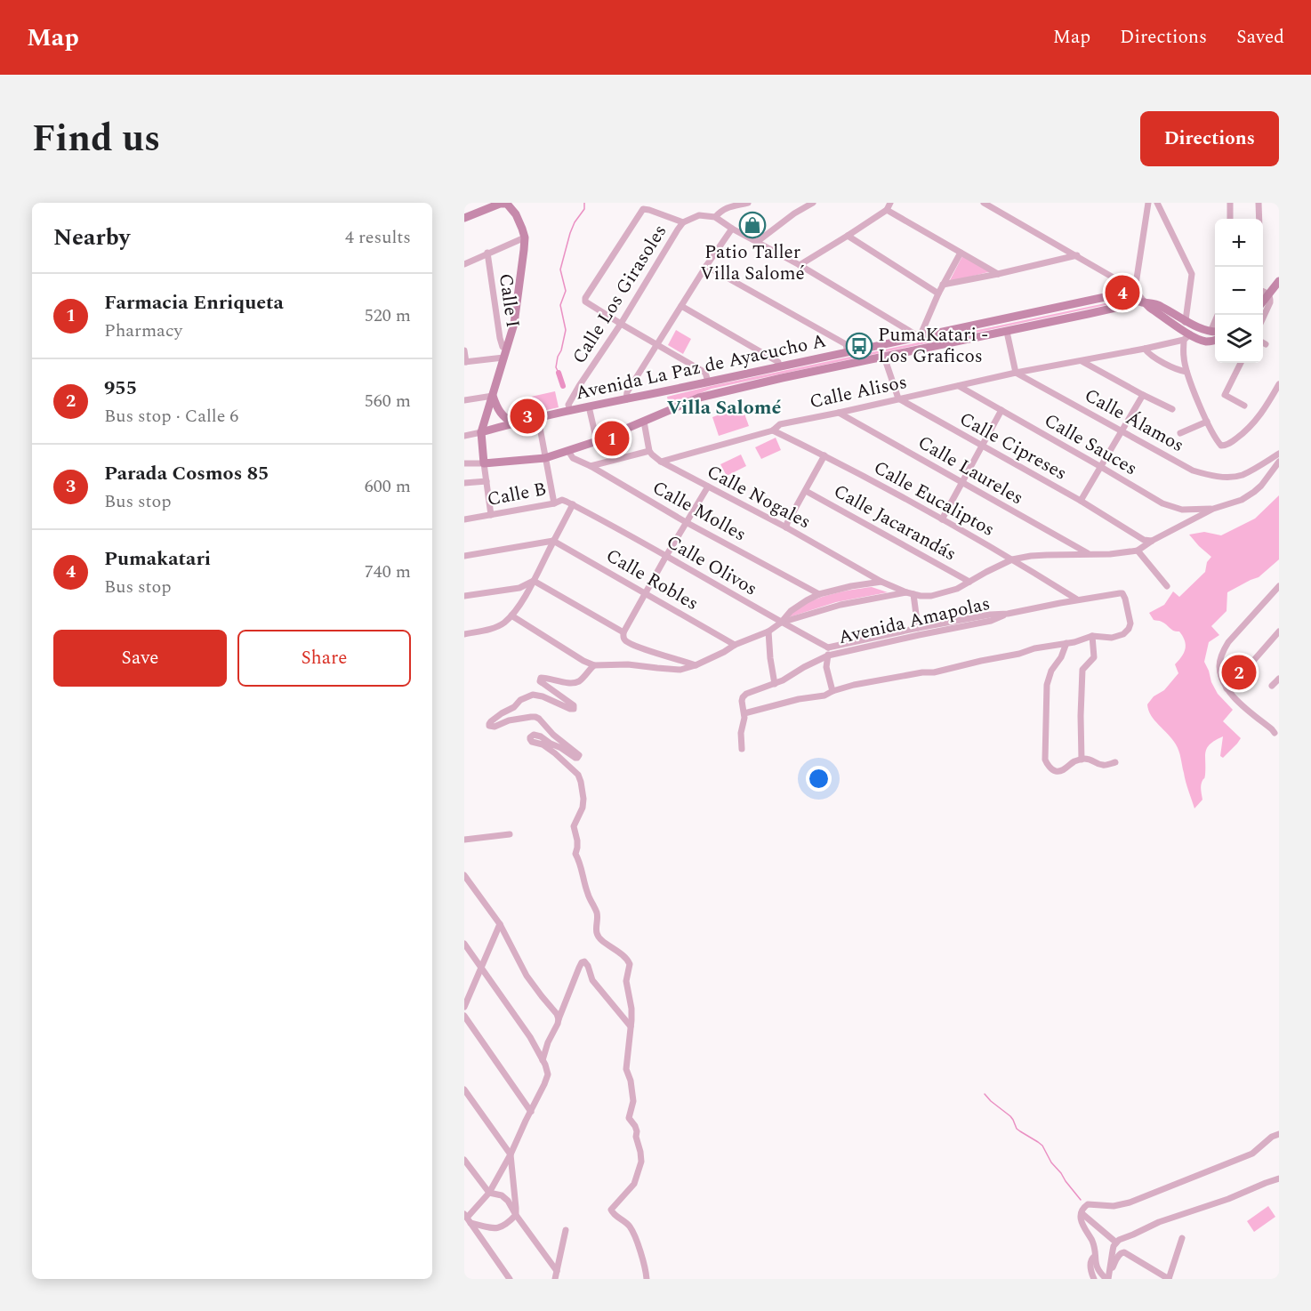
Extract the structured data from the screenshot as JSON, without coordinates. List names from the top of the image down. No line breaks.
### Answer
{"streets":{"main road":["Avenida La Paz de Ayacucho A"],"street":["Calle Los Girasoles","Calle I","Calle Alisos","Calle Álamos","Calle Sauces","Calle Cipreses","Calle Laureles","Calle B","Calle Nogales","Calle Eucaliptos","Calle Molles","Calle Jacarandás","Calle Olivos","Calle Robles","Avenida Amapolas"]},"crossings":[["Calle Los Girasoles","Avenida La Paz de Ayacucho A"],["Calle Alisos","Calle Álamos"],["Calle Alisos","Calle Sauces"],["Calle Alisos","Calle Cipreses"],["Calle Alisos","Calle Laureles"],["Calle Alisos","Calle Nogales"],["Calle Alisos","Calle Eucaliptos"],["Calle Laureles","Calle Nogales"],["Calle B","Calle Olivos"],["Calle Nogales","Calle Eucaliptos"],["Calle Nogales","Calle Jacarandás"],["Calle Eucaliptos","Avenida Amapolas"],["Calle Olivos","Avenida Amapolas"]],"districts":["Villa Salomé"],"places":{"shop":["Patio Taller Villa Salomé"],"bus stop":["PumaKatari - Los Graficos"]},"page":{"header":"Map","nav":["Map","Directions","Saved"],"title":"Find us","buttons":["Directions",["Save","Share"]],"heading":["Nearby","4 results"],"map_buttons":["+","−"],"list":[{"mark":"1","name":"Farmacia Enriqueta","note":"Pharmacy","value":"520 m"},{"mark":"2","name":"955","note":"Bus stop · Calle 6","value":"560 m"},{"mark":"3","name":"Parada Cosmos 85","note":"Bus stop","value":"600 m"},{"mark":"4","name":"Pumakatari","note":"Bus stop","value":"740 m"}],"pins":["4","3","1","2"]}}
